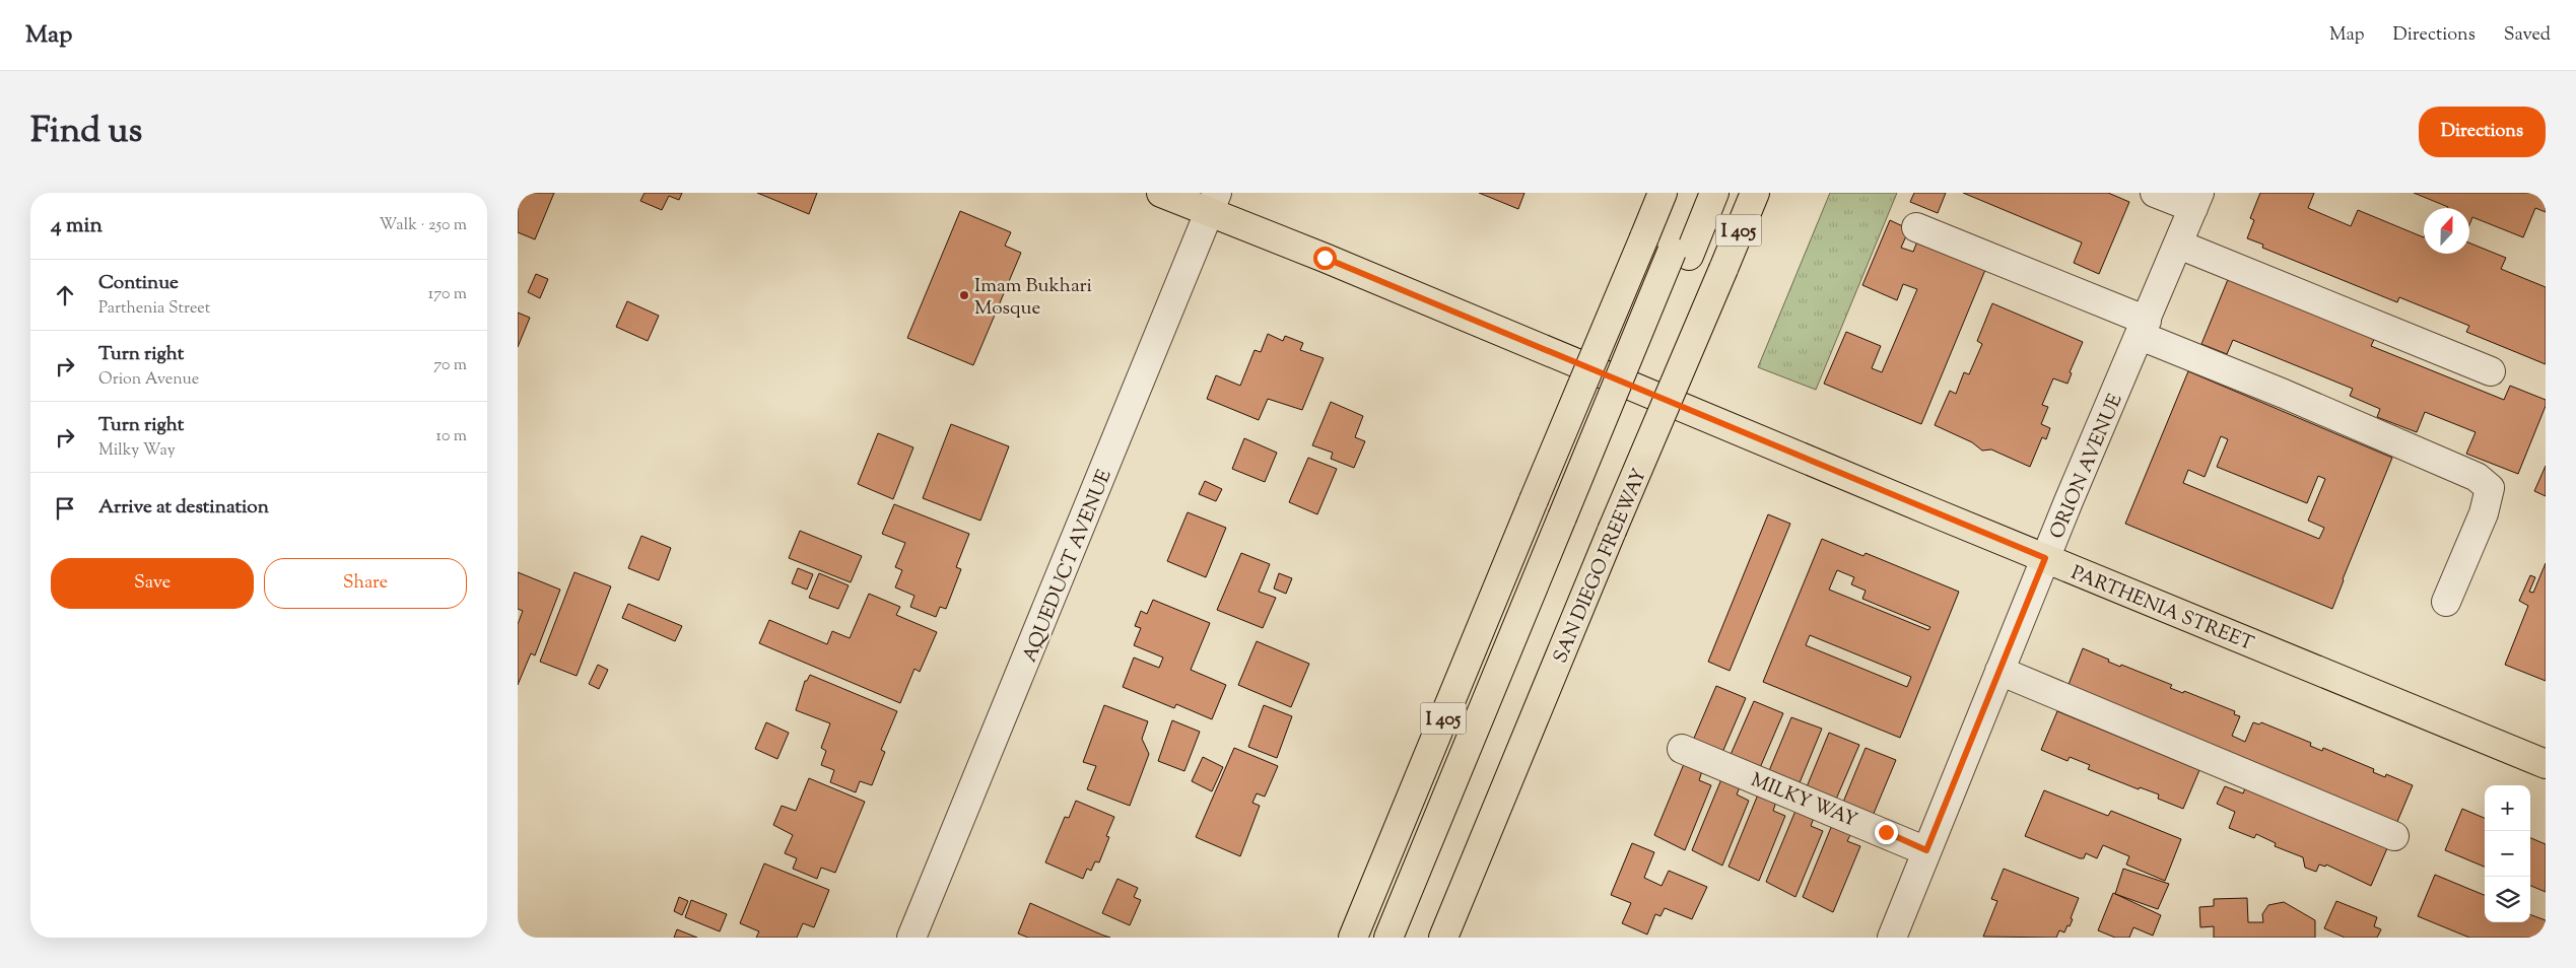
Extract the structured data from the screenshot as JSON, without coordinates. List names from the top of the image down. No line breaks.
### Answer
{"streets":{"main road":["I 405","SAN DIEGO FREEWAY","PARTHENIA STREET"],"street":["ORION AVENUE","AQUEDUCT AVENUE","MILKY WAY"]},"crossings":[["ORION AVENUE","PARTHENIA STREET"],["ORION AVENUE","MILKY WAY"],["AQUEDUCT AVENUE","PARTHENIA STREET"]],"places":["Imam Bukhari Mosque"],"north":"top","page":{"header":"Map","nav":["Map","Directions","Saved"],"title":"Find us","buttons":["Directions",["Save","Share"]],"heading":["4 min","Walk · 250 m"],"list":[["Continue","Parthenia Street","170 m"],["Turn right","Orion Avenue","70 m"],["Turn right","Milky Way","10 m"],"Arrive at destination"],"map_buttons":["+","−"]}}
